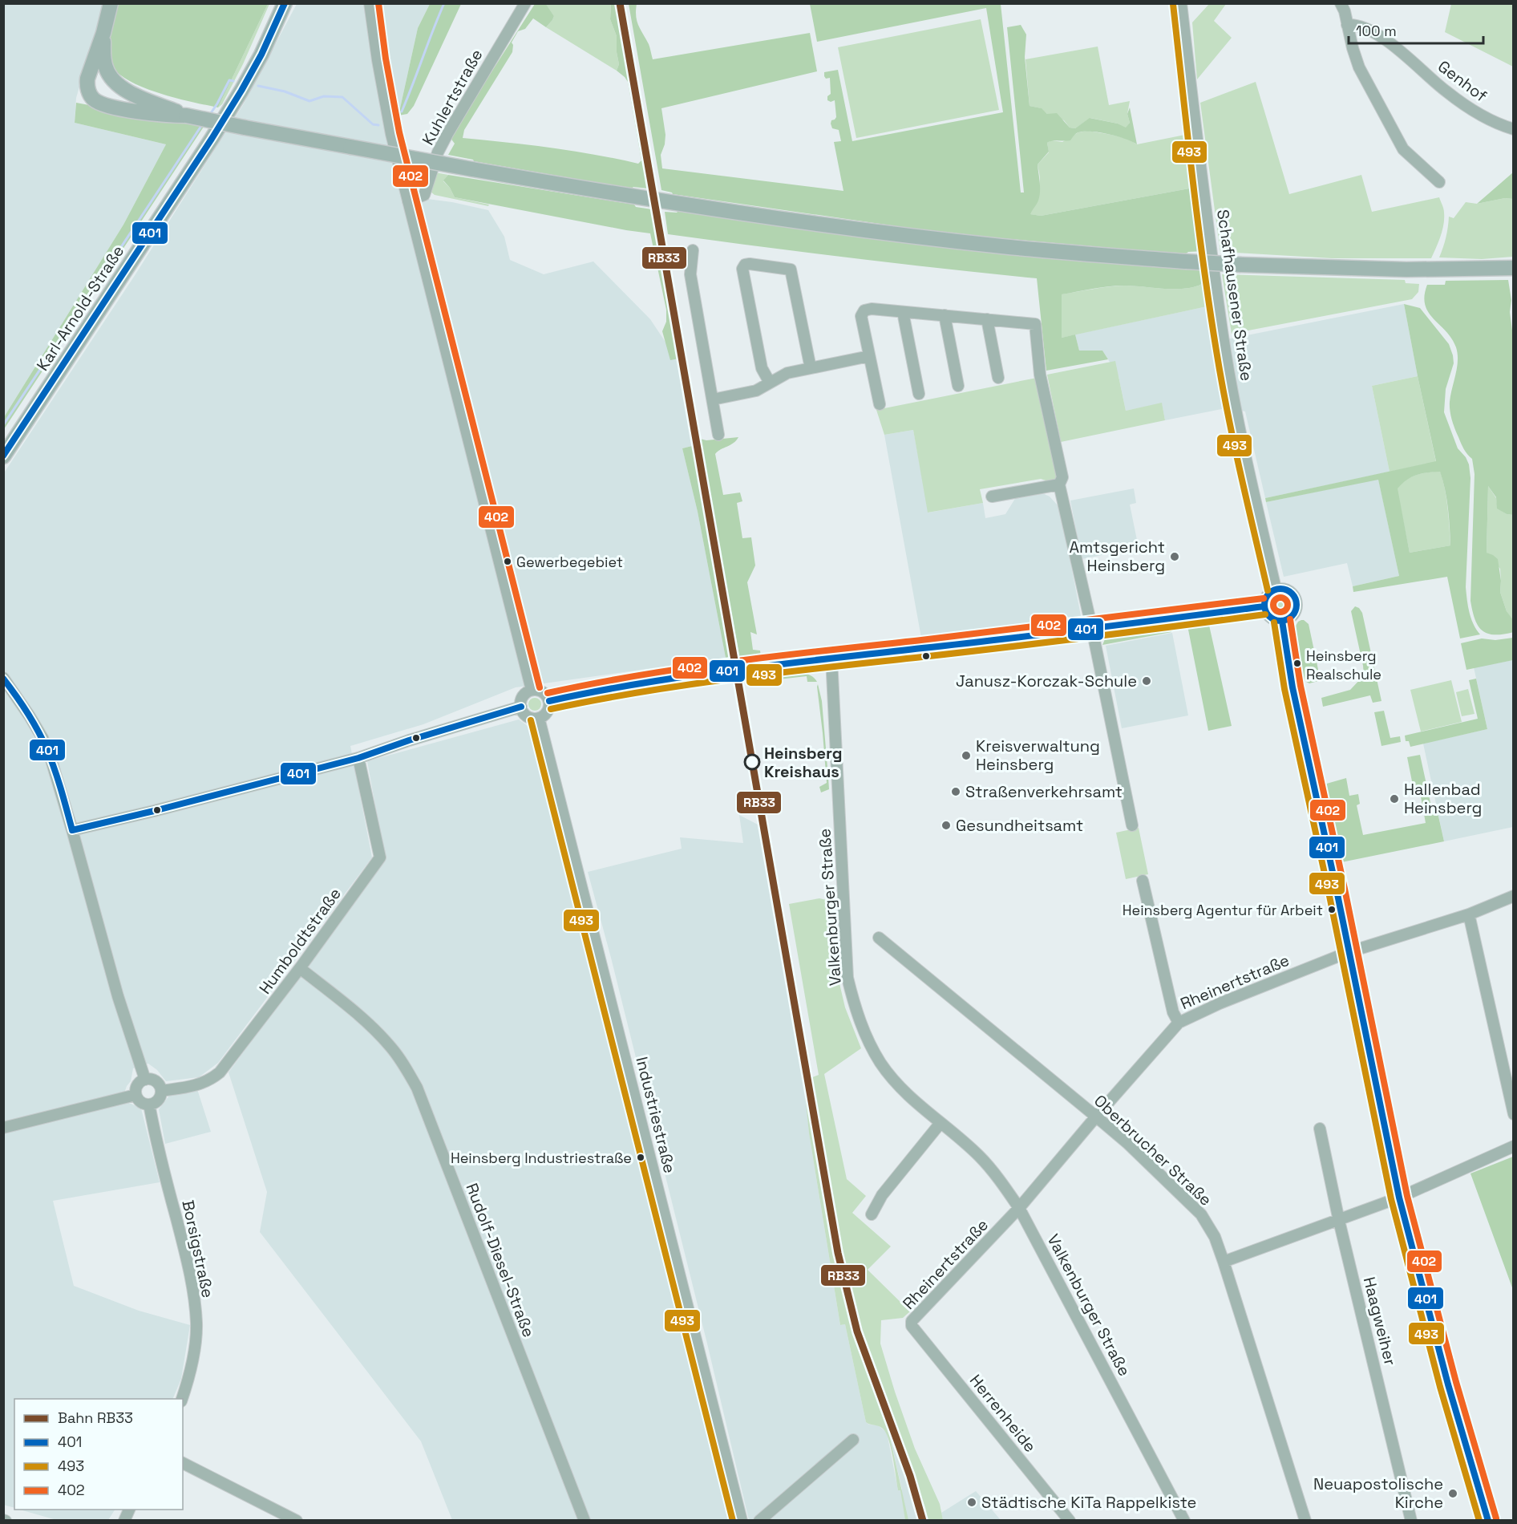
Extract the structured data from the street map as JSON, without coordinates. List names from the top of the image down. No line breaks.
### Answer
{"streets":{"main road":["Karl-Arnold-Straße"],"street":["Genhof","Kuhlertstraße","Schafhausener Straße","Valkenburger Straße","Humboldtstraße","Rheinertstraße","Industriestraße","Oberbrucher Straße","Borsigstraße","Rudolf-Diesel-Straße","Haagweiher","Herrenheide"]},"crossings":[["Valkenburger Straße","Rheinertstraße"],["Humboldtstraße","Borsigstraße"],["Humboldtstraße","Rudolf-Diesel-Straße"],["Rheinertstraße","Oberbrucher Straße"],["Rheinertstraße","Herrenheide"]],"places":["Amtsgericht Heinsberg","Gewerbegebiet","Heinsberg Realschule","Janusz-Korczak-Schule","Kreisverwaltung Heinsberg","Heinsberg Kreishaus","Straßenverkehrsamt","Hallenbad Heinsberg","Gesundheitsamt","Heinsberg Agentur für Arbeit","Heinsberg Industriestraße","Neuapostolische Kirche","Städtische KiTa Rappelkiste"],"lines":["rail line RB33","transit line 401","transit line 402","transit line 493"],"legend":["Bahn RB33","401","493","402"],"scale_bar":"100 m"}
